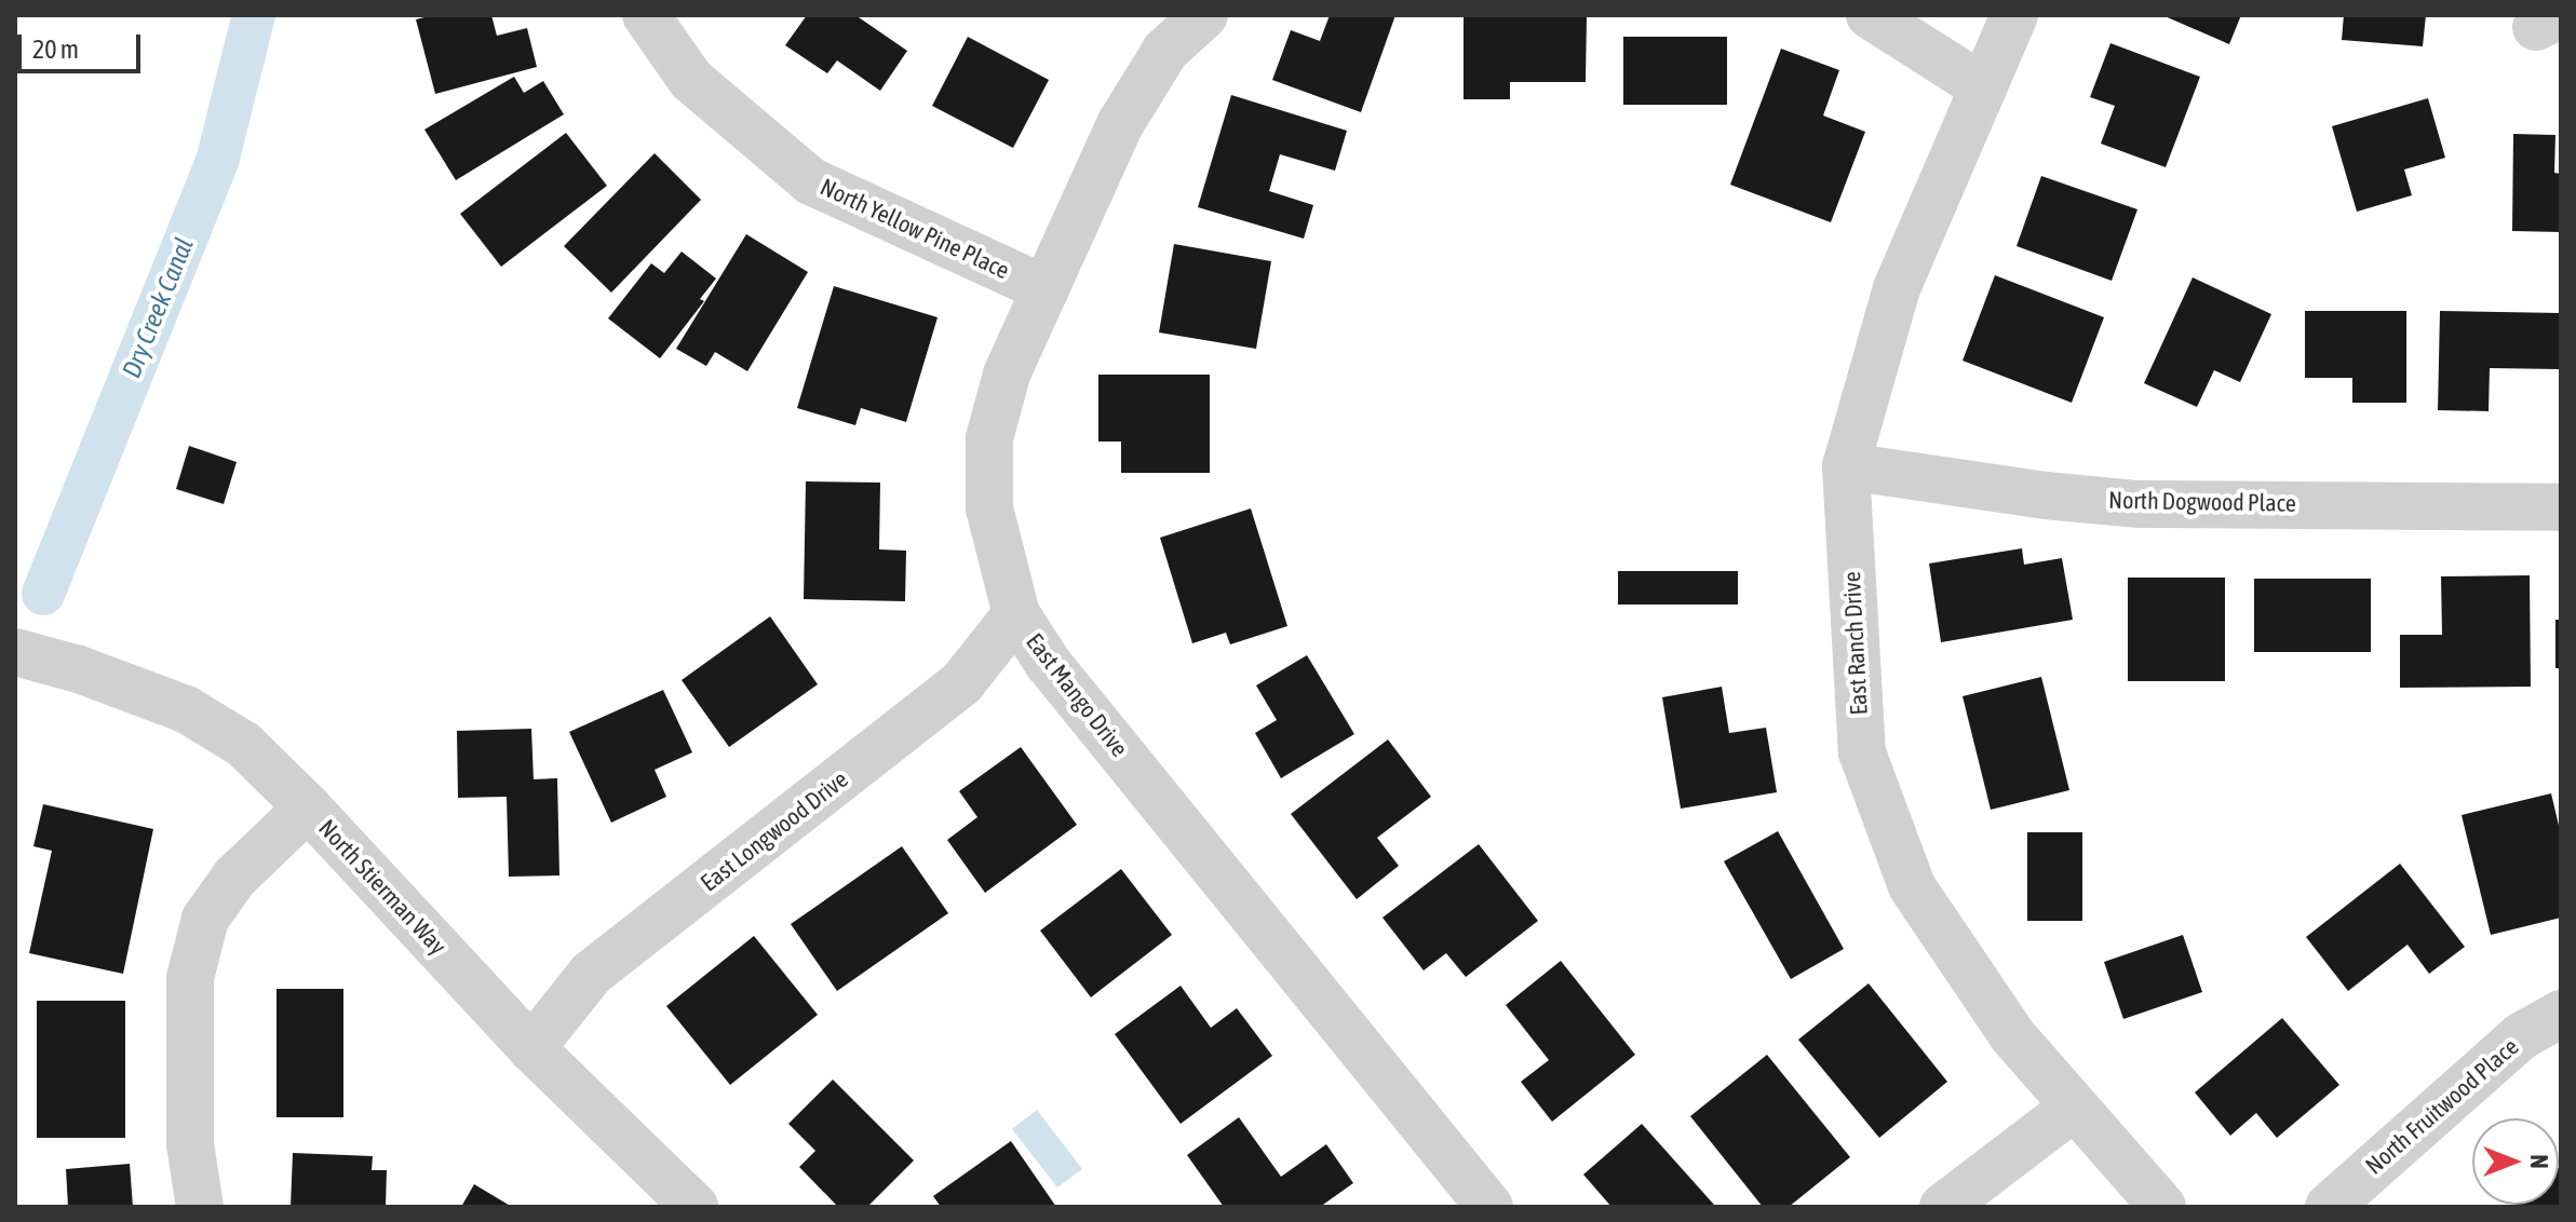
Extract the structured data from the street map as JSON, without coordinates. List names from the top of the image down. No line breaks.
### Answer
{"streets":{"street":["North Yellow Pine Place","North Dogwood Place","East Ranch Drive","East Mango Drive","East Longwood Drive","North Stierman Way","North Fruitwood Place"]},"crossings":[["North Yellow Pine Place","East Mango Drive"],["North Dogwood Place","East Ranch Drive"],["East Mango Drive","East Longwood Drive"],["East Longwood Drive","North Stierman Way"]],"water":["Dry Creek Canal"],"scale_bar":"20 m","north":"right"}
